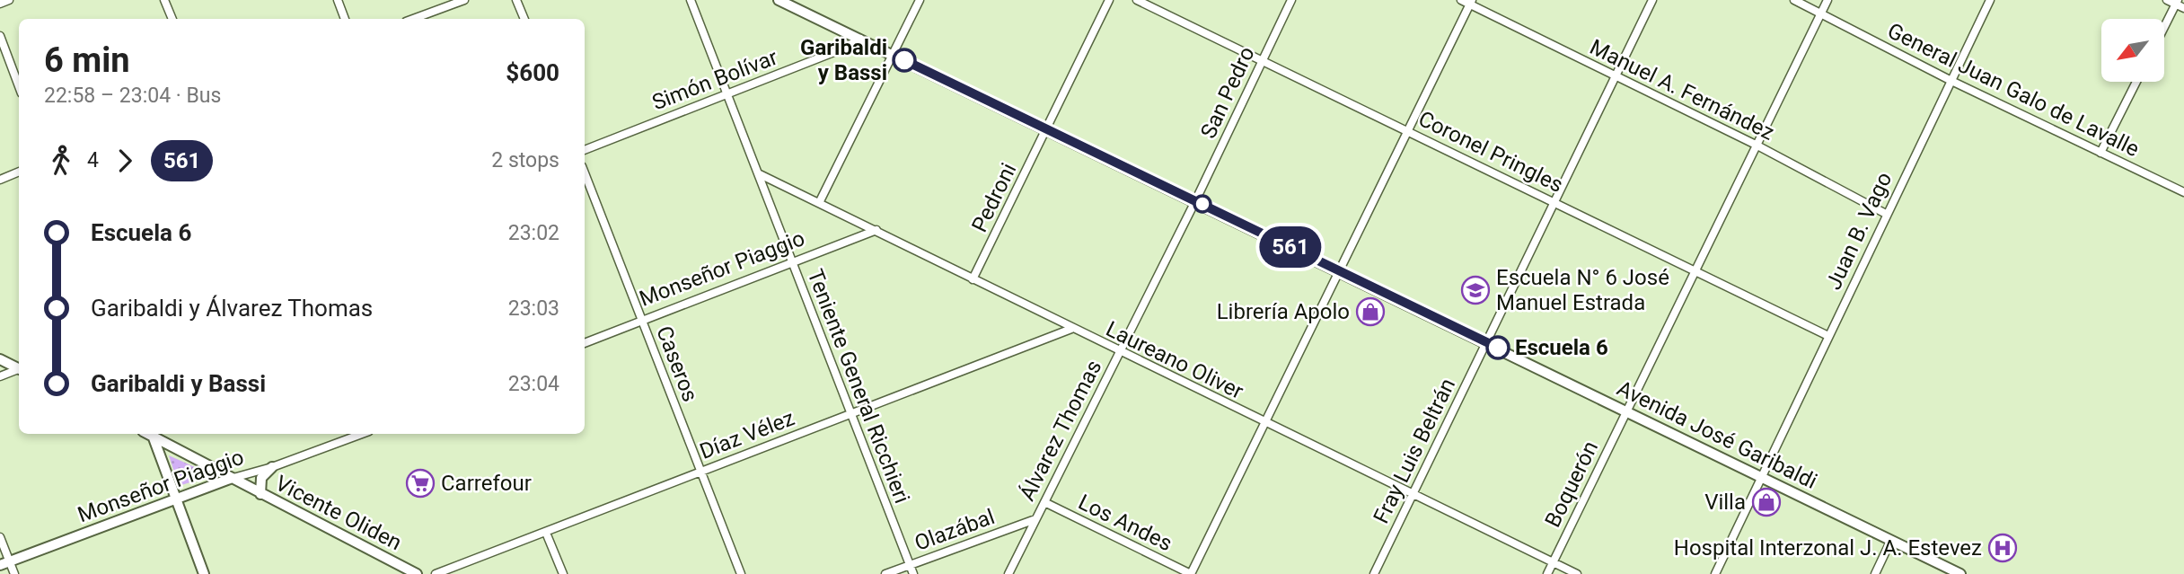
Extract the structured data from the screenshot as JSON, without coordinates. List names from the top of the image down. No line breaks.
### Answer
{"streets":{"main road":["Monseñor Piaggio","Avenida José Garibaldi","Vicente Oliden"],"street":["Simón Bolívar","Manuel A. Fernández","General Juan Galo de Lavalle","San Pedro","Coronel Pringles","Pedroni","Juan B. Vago","Laureano Oliver","Caseros","Teniente General Ricchieri","Álvarez Thomas","Díaz Vélez","Fray Luis Beltrán","Boquerón","Los Andes","Olazábal"]},"crossings":[["Simón Bolívar","Teniente General Ricchieri"],["Simón Bolívar","Avenida José Garibaldi"],["Manuel A. Fernández","Juan B. Vago"],["Manuel A. Fernández","Fray Luis Beltrán"],["Manuel A. Fernández","Boquerón"],["General Juan Galo de Lavalle","Juan B. Vago"],["General Juan Galo de Lavalle","Boquerón"],["San Pedro","Coronel Pringles"],["San Pedro","Álvarez Thomas"],["San Pedro","Avenida José Garibaldi"],["Coronel Pringles","Juan B. Vago"],["Coronel Pringles","Fray Luis Beltrán"],["Coronel Pringles","Boquerón"],["Pedroni","Laureano Oliver"],["Pedroni","Avenida José Garibaldi"],["Juan B. Vago","Avenida José Garibaldi"],["Monseñor Piaggio","Laureano Oliver"],["Monseñor Piaggio","Caseros"],["Monseñor Piaggio","Teniente General Ricchieri"],["Monseñor Piaggio","Vicente Oliden"],["Laureano Oliver","Teniente General Ricchieri"],["Laureano Oliver","Álvarez Thomas"],["Laureano Oliver","Díaz Vélez"],["Laureano Oliver","Fray Luis Beltrán"],["Laureano Oliver","Boquerón"],["Caseros","Díaz Vélez"],["Teniente General Ricchieri","Díaz Vélez"],["Teniente General Ricchieri","Olazábal"],["Álvarez Thomas","Avenida José Garibaldi"],["Álvarez Thomas","Los Andes"],["Álvarez Thomas","Olazábal"],["Avenida José Garibaldi","Fray Luis Beltrán"],["Avenida José Garibaldi","Boquerón"]],"places":{"other":["Garibaldi y Bassi","Escuela 6"],"school or university":["Escuela N° 6 José Manuel Estrada"],"shop":["Librería Apolo","Villa"],"supermarket":["Carrefour"],"hospital":["Hospital Interzonal J. A. Estevez"]},"lines":["bus line 561"],"north":"bottom left","page":{"on_map":"561","heading":["6 min","22:58 – 23:04 · Bus","$600"],"legs":["4","561","2 stops"],"list":[{"name":"Escuela 6","value":"23:02"},{"name":"Garibaldi y Álvarez Thomas","value":"23:03"},{"name":"Garibaldi y Bassi","value":"23:04"}]}}
